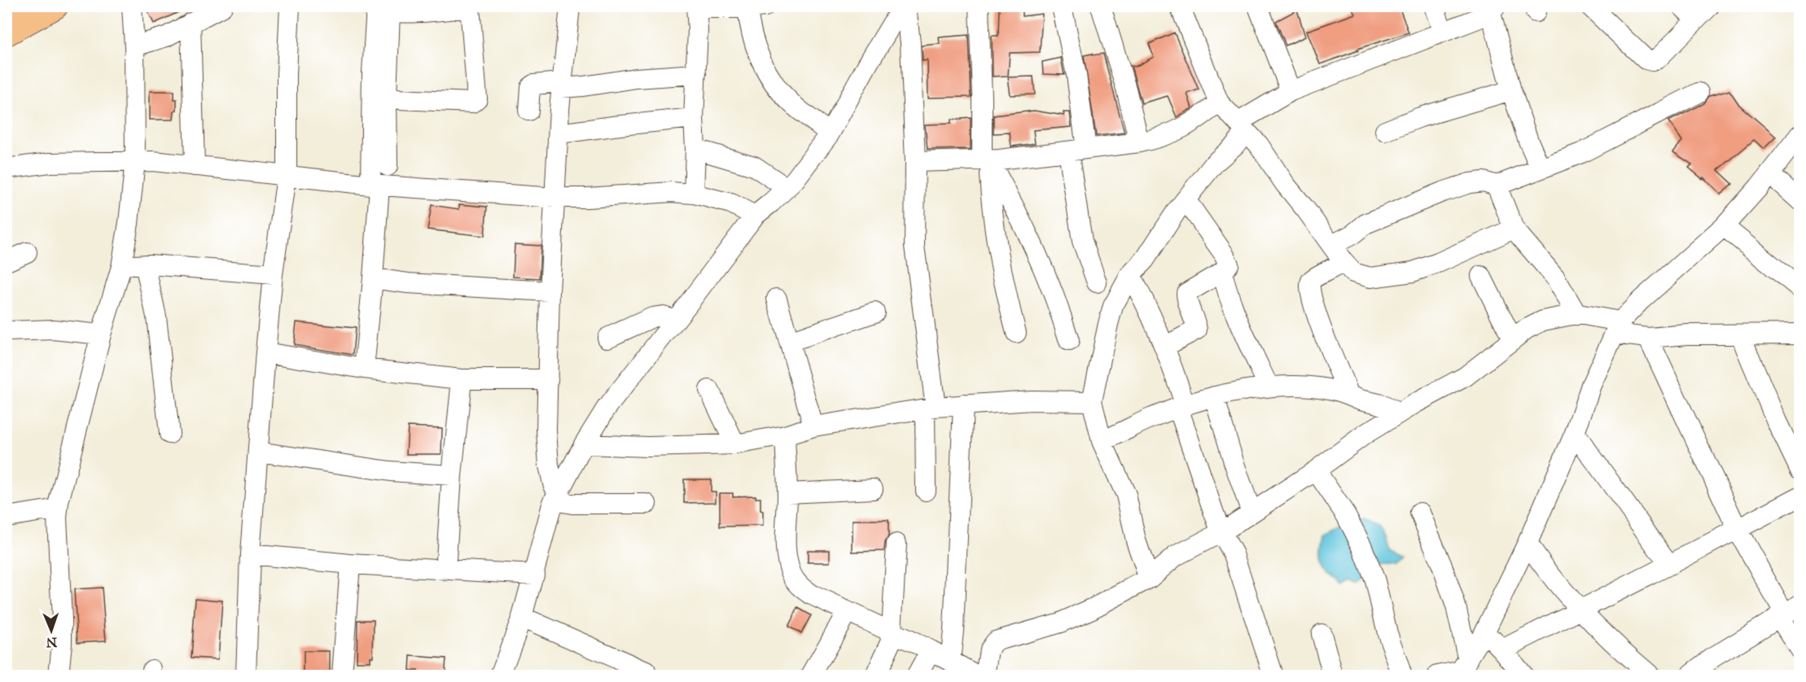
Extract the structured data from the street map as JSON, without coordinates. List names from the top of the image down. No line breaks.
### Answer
{"north":"bottom"}
